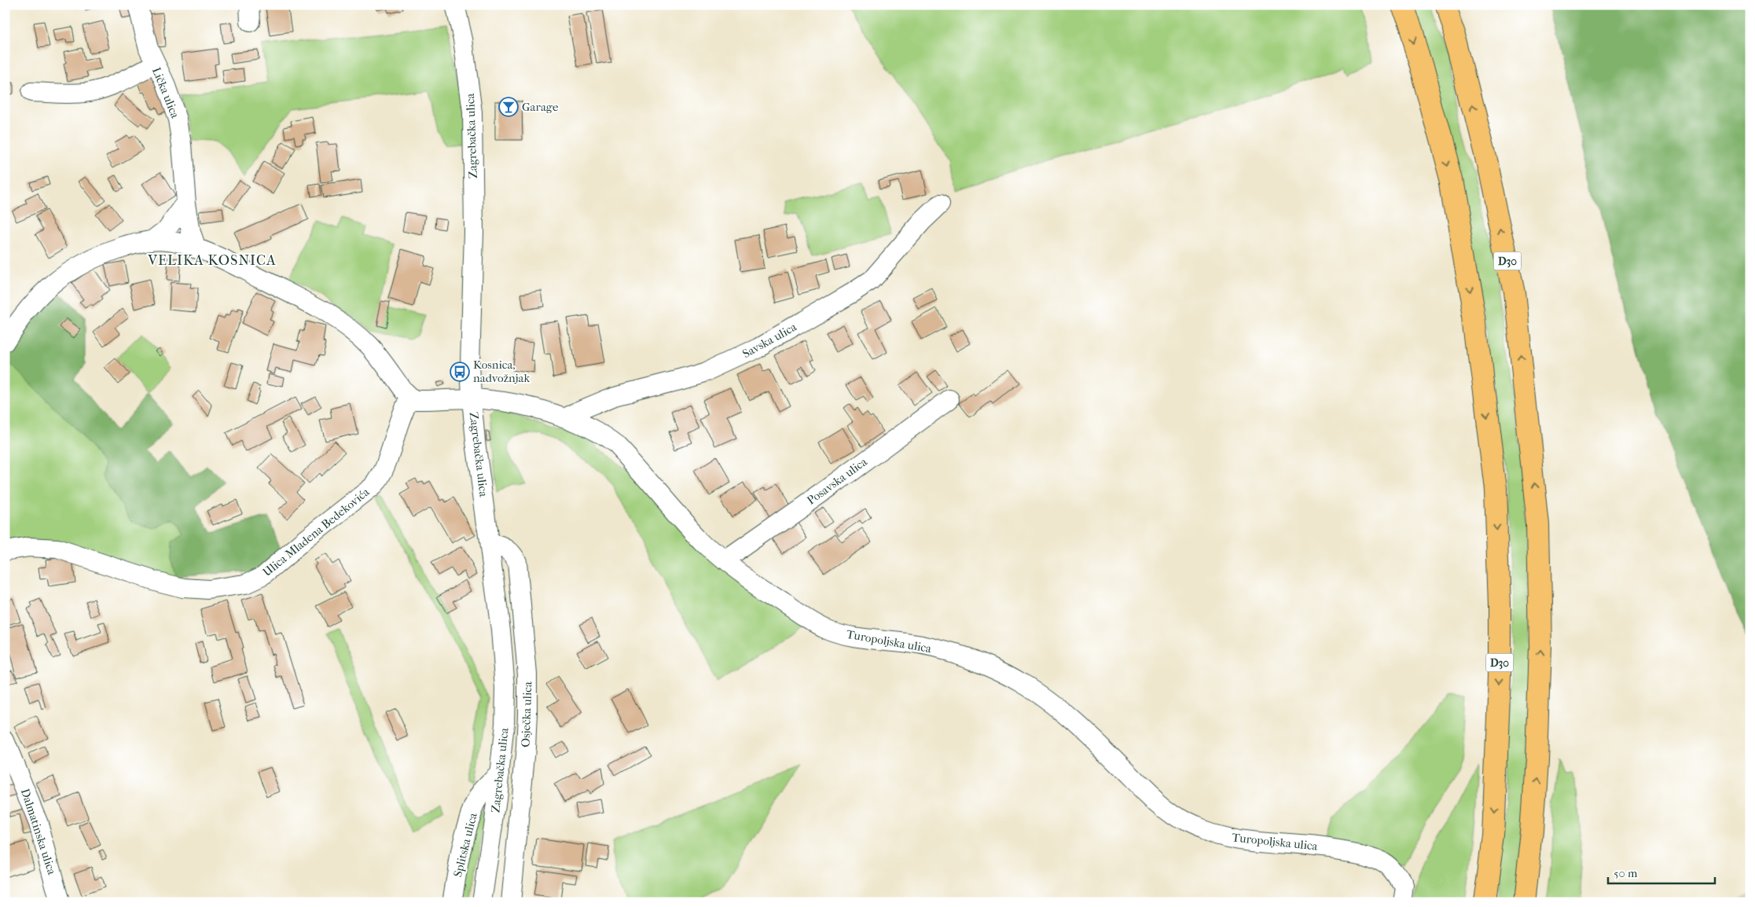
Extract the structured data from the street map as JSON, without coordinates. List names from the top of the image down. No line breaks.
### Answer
{"streets":{"highway":["D30"],"street":["Lička ulica","Zagrebačka ulica","Savska ulica","Posavska ulica","Ulica Mladena Bedekovića","Turopoljska ulica","Osječka ulica","Dalmatinska ulica","Splitska ulica"]},"crossings":[["Zagrebačka ulica","Turopoljska ulica"],["Zagrebačka ulica","Osječka ulica"],["Zagrebačka ulica","Splitska ulica"],["Savska ulica","Turopoljska ulica"],["Posavska ulica","Turopoljska ulica"]],"districts":["VELIKA KOSNICA"],"places":{"bar":["Garage"],"bus stop":["Kosnica, nadvožnjak"]},"scale_bar":"50 m"}
